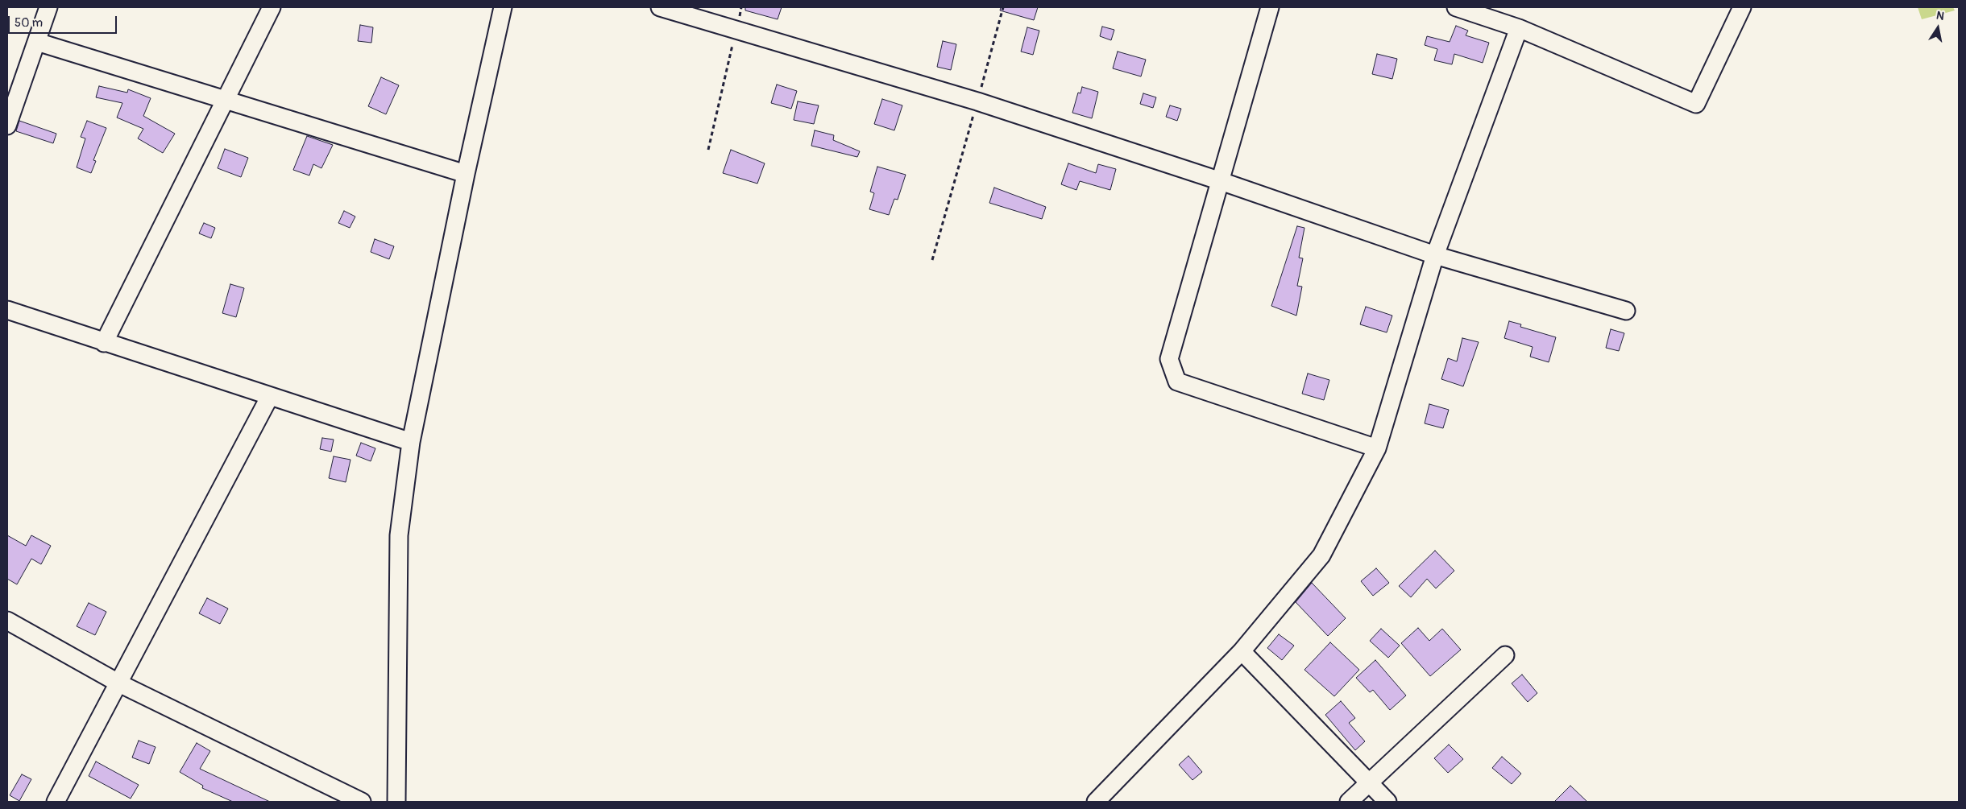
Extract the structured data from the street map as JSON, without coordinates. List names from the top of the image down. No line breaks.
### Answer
{"scale_bar":"50 m","north":"top"}
